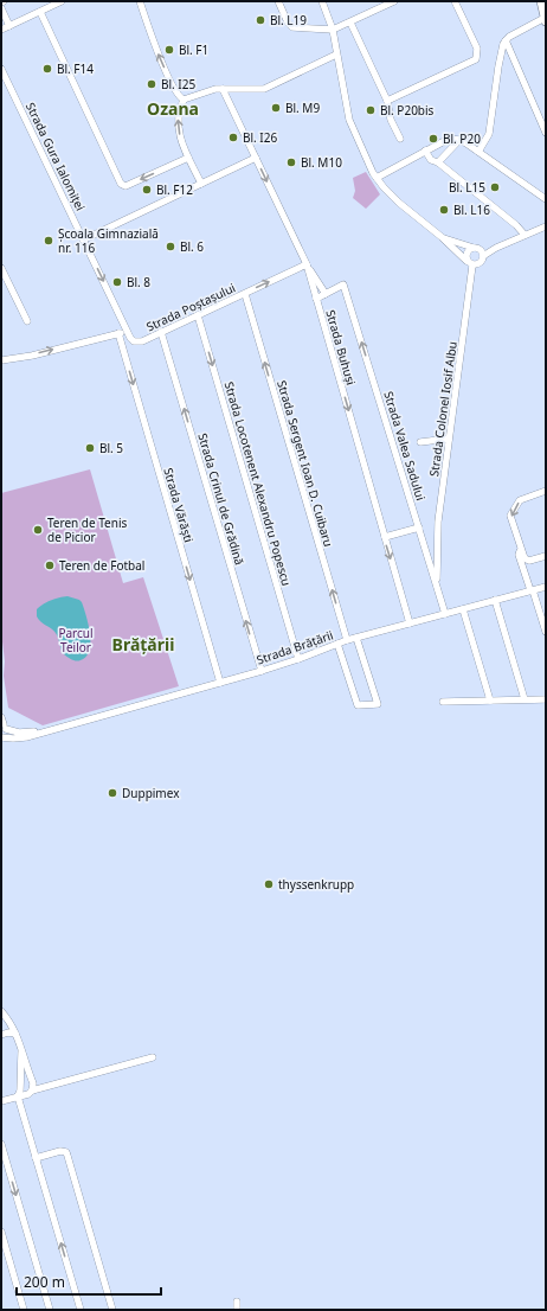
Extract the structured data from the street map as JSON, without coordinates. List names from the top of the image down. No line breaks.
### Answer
{"streets":{"street":["Strada Gura Ialomiței","Strada Poștașului","Strada Buhuși","Strada Colonel Iosif Albu","Strada Valea Sadului","Strada Sergent Ioan D. Cuibaru","Strada Locotenent Alexandru Popescu","Strada Crinul de Grădină","Strada Vărăști","Strada Brățării"]},"crossings":[["Strada Gura Ialomiței","Strada Poștașului"],["Strada Poștașului","Strada Buhuși"],["Strada Poștașului","Strada Sergent Ioan D. Cuibaru"],["Strada Poștașului","Strada Locotenent Alexandru Popescu"],["Strada Poștașului","Strada Crinul de Grădină"],["Strada Buhuși","Strada Brățării"],["Strada Colonel Iosif Albu","Strada Valea Sadului"],["Strada Valea Sadului","Strada Brățării"],["Strada Sergent Ioan D. Cuibaru","Strada Brățării"],["Strada Locotenent Alexandru Popescu","Strada Brățării"],["Strada Crinul de Grădină","Strada Brățării"],["Strada Vărăști","Strada Brățării"]],"one_way":["Strada Buhuși","Strada Valea Sadului","Strada Sergent Ioan D. Cuibaru","Strada Locotenent Alexandru Popescu","Strada Crinul de Grădină","Strada Vărăști"],"districts":["Ozana","Brățării"],"parks":["Parcul Teilor"],"places":["Bl. L19","Bl. F1","Bl. F14","Bl. I25","Bl. M9","Bl. P20bis","Bl. I26","Bl. P20","Bl. M10","Bl. L15","Bl. F12","Bl. L16","Școala Gimnazială nr. 116","Bl. 6","Bl. 8","Bl. 5","Teren de Tenis de Picior","Teren de Fotbal","Duppimex","thyssenkrupp"],"scale_bar":"200 m"}
